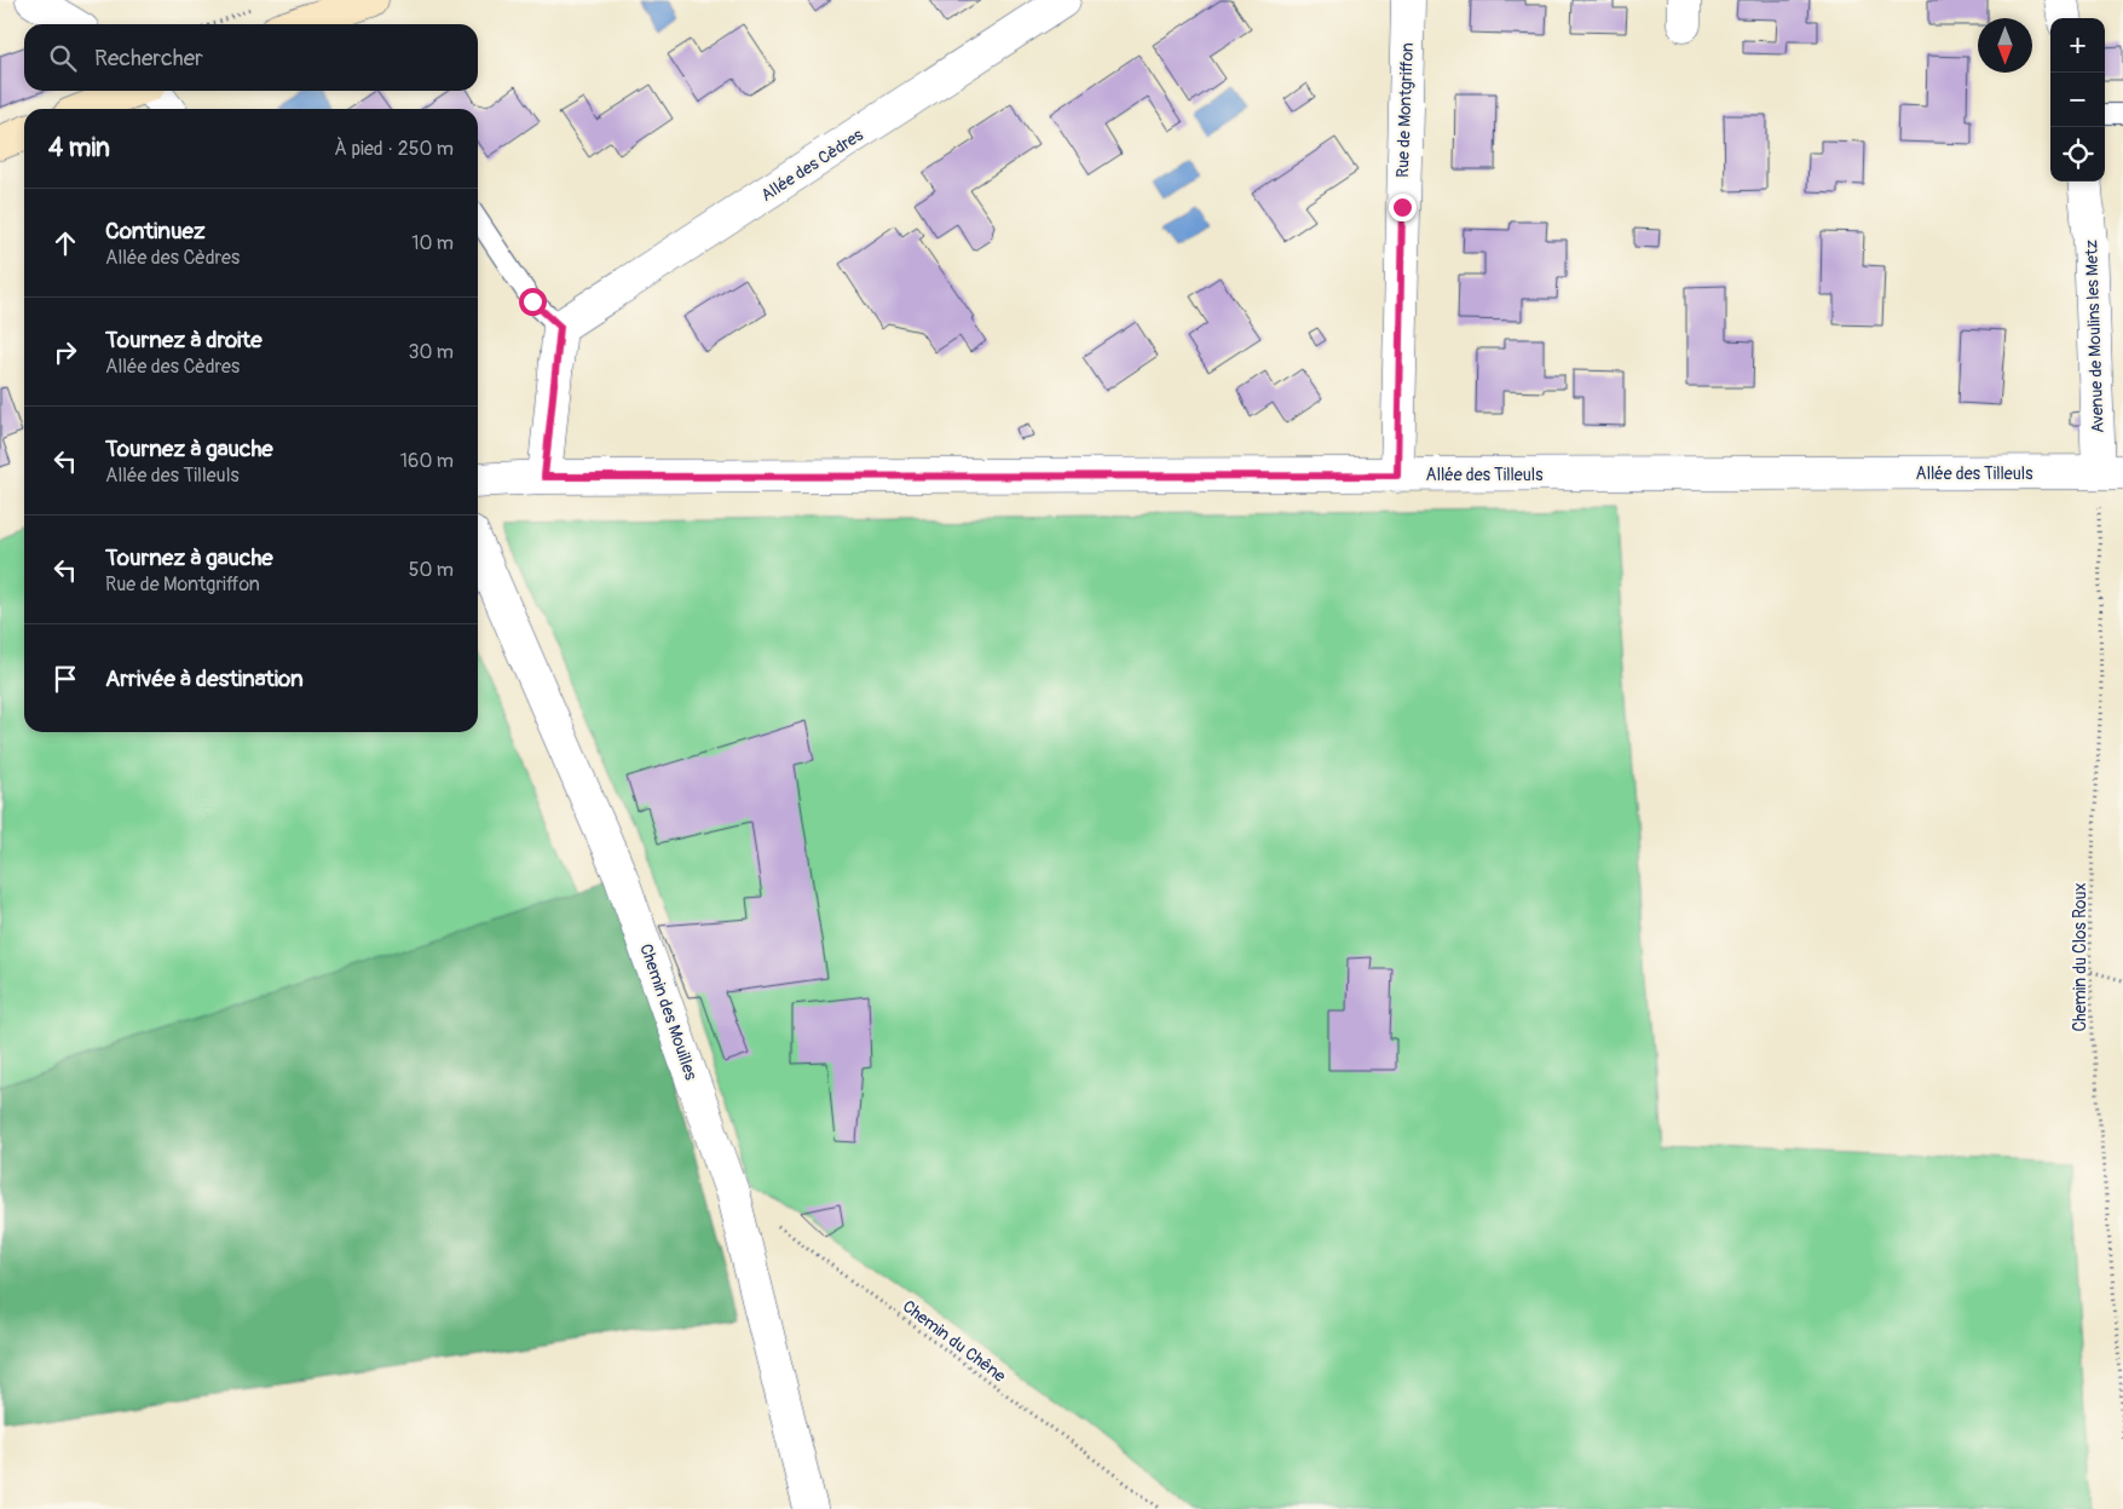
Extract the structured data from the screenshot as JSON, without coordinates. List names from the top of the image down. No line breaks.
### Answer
{"streets":{"street":["Rue de Montgriffon","Allée des Cèdres","Avenue de Moulins les Metz","Allée des Tilleuls","Chemin des Mouilles"],"path":["Chemin du Clos Roux","Chemin du Chêne"]},"crossings":[["Rue de Montgriffon","Allée des Tilleuls"],["Avenue de Moulins les Metz","Allée des Tilleuls"],["Avenue de Moulins les Metz","Chemin du Clos Roux"],["Allée des Tilleuls","Chemin du Clos Roux"],["Chemin des Mouilles","Chemin du Chêne"]],"north":"bottom","page":{"map_buttons":["+","−"],"search":"Rechercher","heading":["4 min","À pied · 250 m"],"list":[["Continuez","Allée des Cèdres","10 m"],["Tournez à droite","Allée des Cèdres","30 m"],["Tournez à gauche","Allée des Tilleuls","160 m"],["Tournez à gauche","Rue de Montgriffon","50 m"],"Arrivée à destination"]}}
